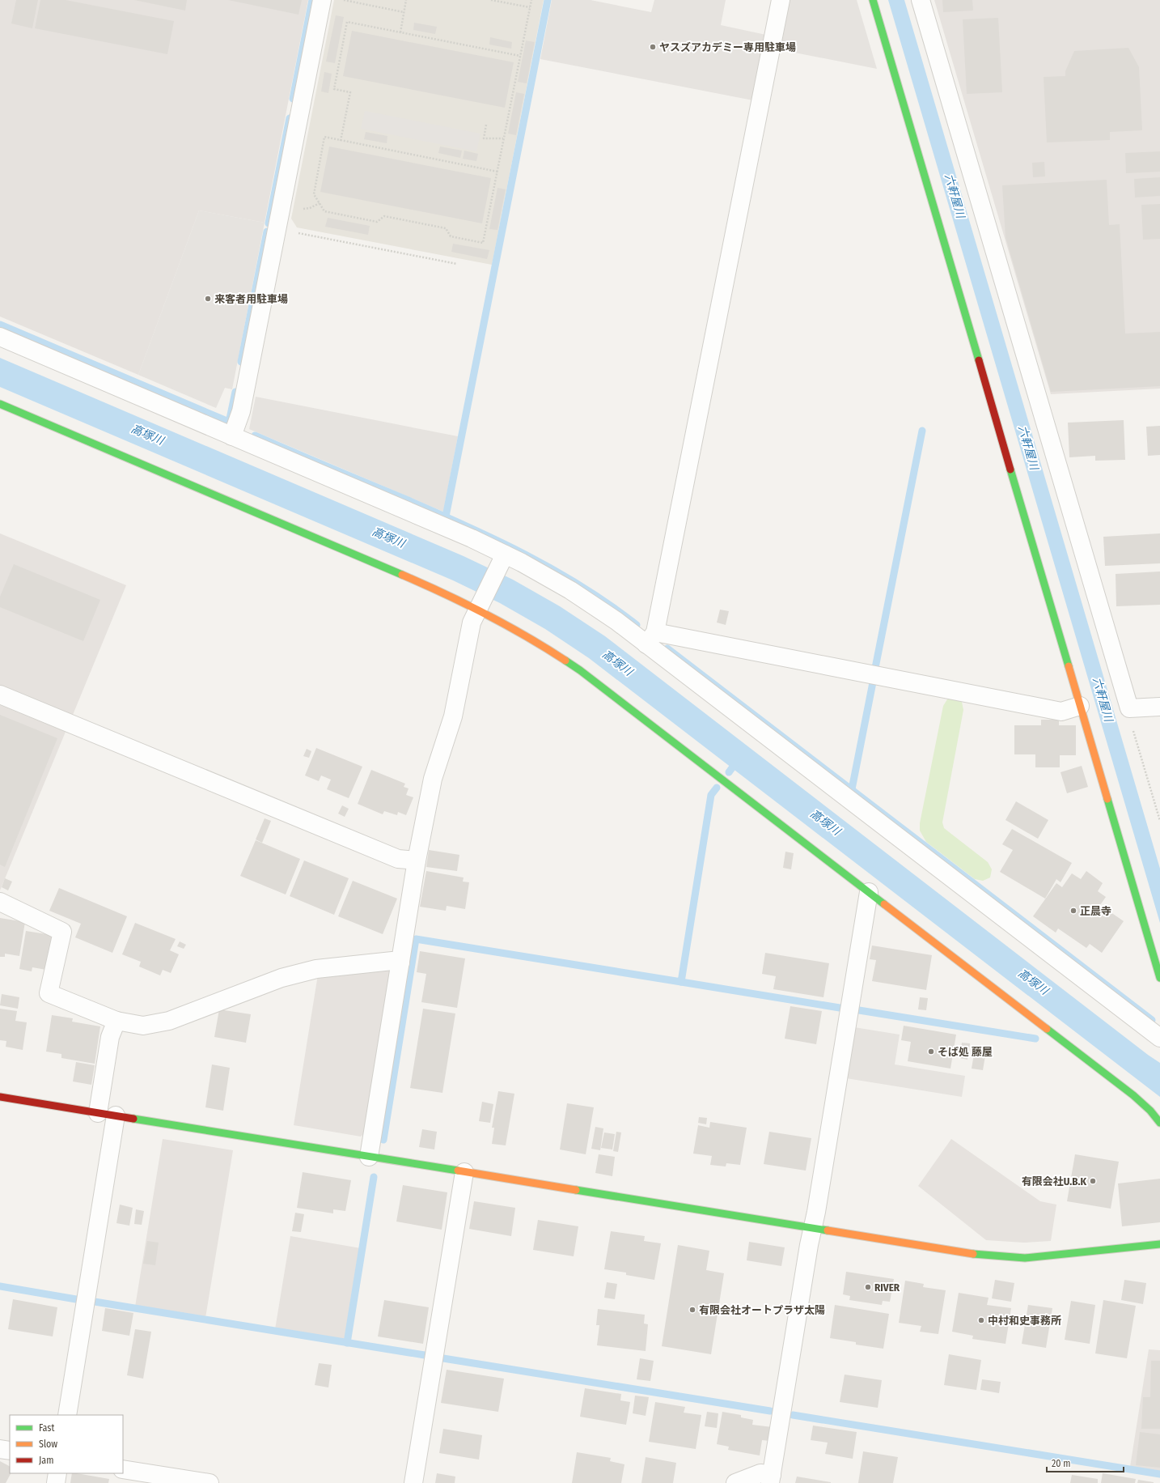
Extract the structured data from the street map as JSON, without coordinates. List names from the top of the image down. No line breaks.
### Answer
{"water":["六軒屋川","高塚川"],"places":["ヤスズアカデミー専用駐車場","来客者用駐車場","正晨寺","そば処 藤屋","有限会社U.B.K","RIVER","有限会社オートプラザ太陽","中村和史事務所"],"legend":["Fast","Slow","Jam"],"scale_bar":"20 m"}
